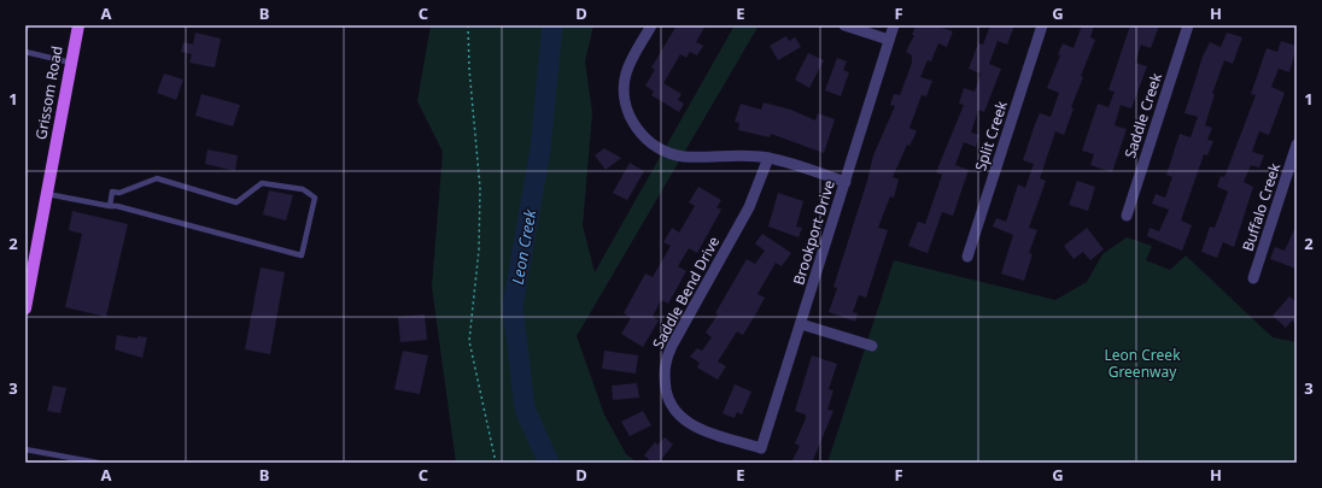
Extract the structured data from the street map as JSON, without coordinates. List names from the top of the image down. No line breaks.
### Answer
{"streets":{"main road":["Grissom Road"],"street":["Saddle Creek","Split Creek","Buffalo Creek","Brookport Drive","Saddle Bend Drive"]},"crossings":[["Brookport Drive","Saddle Bend Drive"]],"water":["Leon Creek"],"parks":["Leon Creek Greenway"],"grid":{"columns":["A","B","C","D","E","F","G","H"],"rows":["1","2","3"]}}
